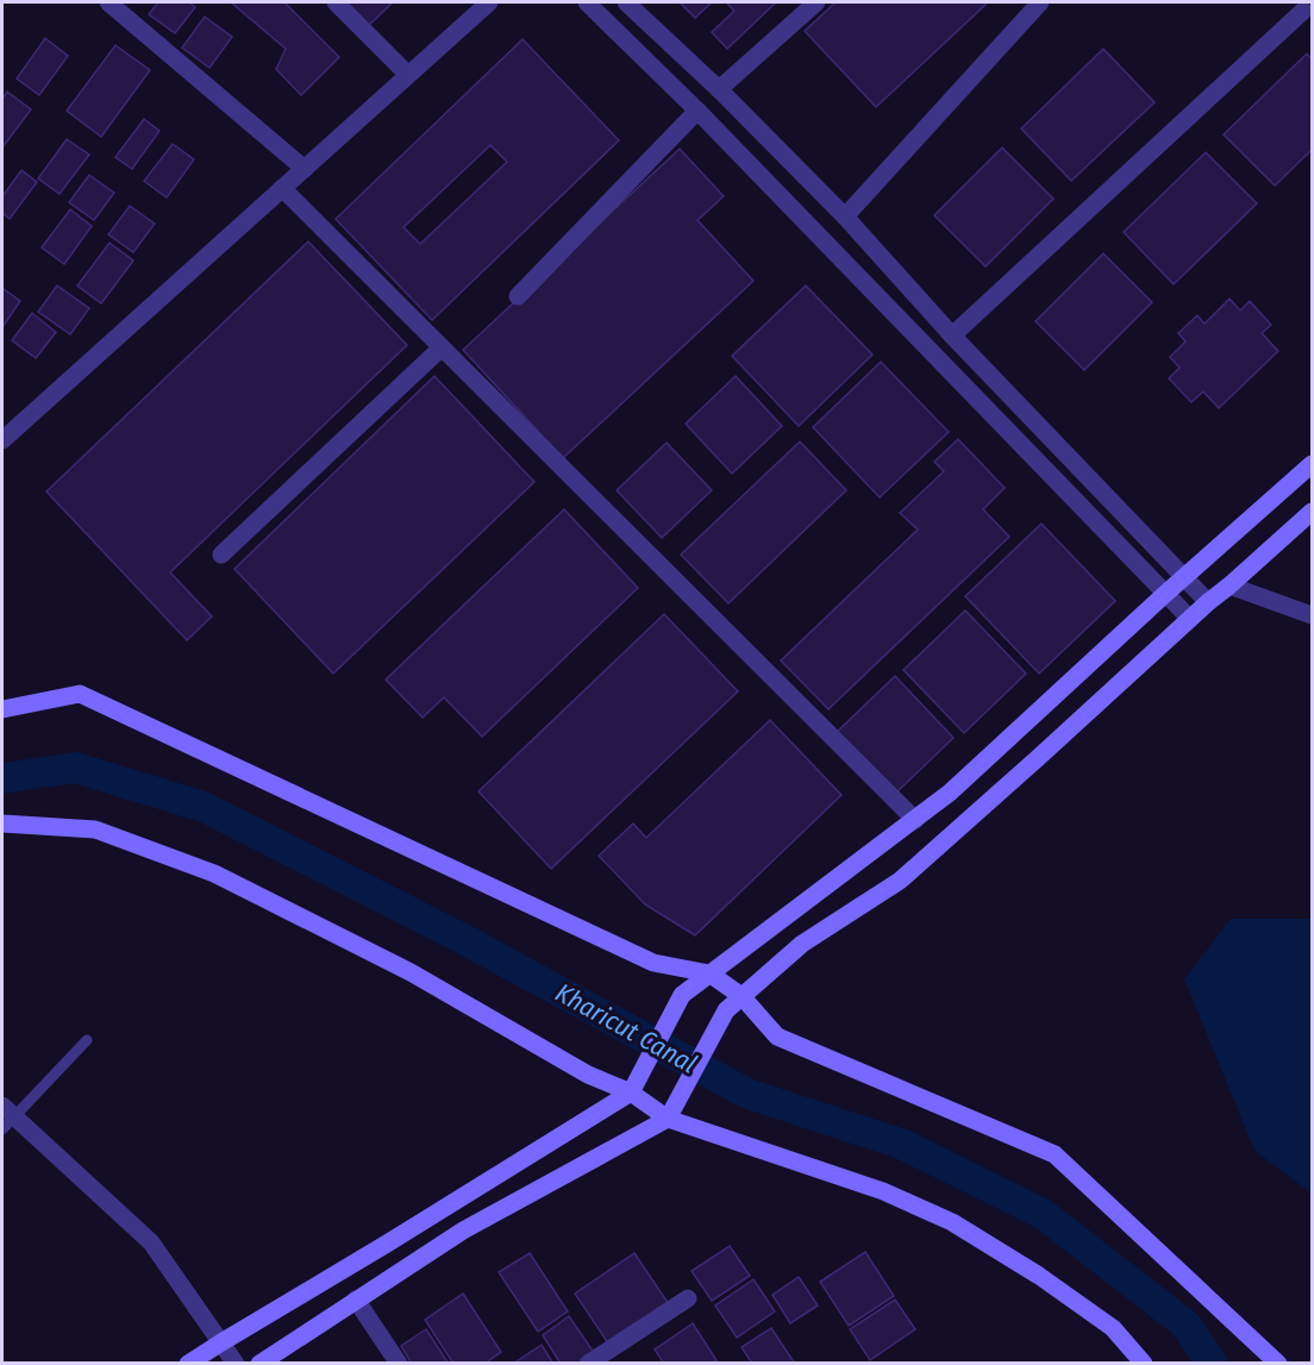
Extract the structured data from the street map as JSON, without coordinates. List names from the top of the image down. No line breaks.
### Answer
{"water":["Kharicut Canal"]}
